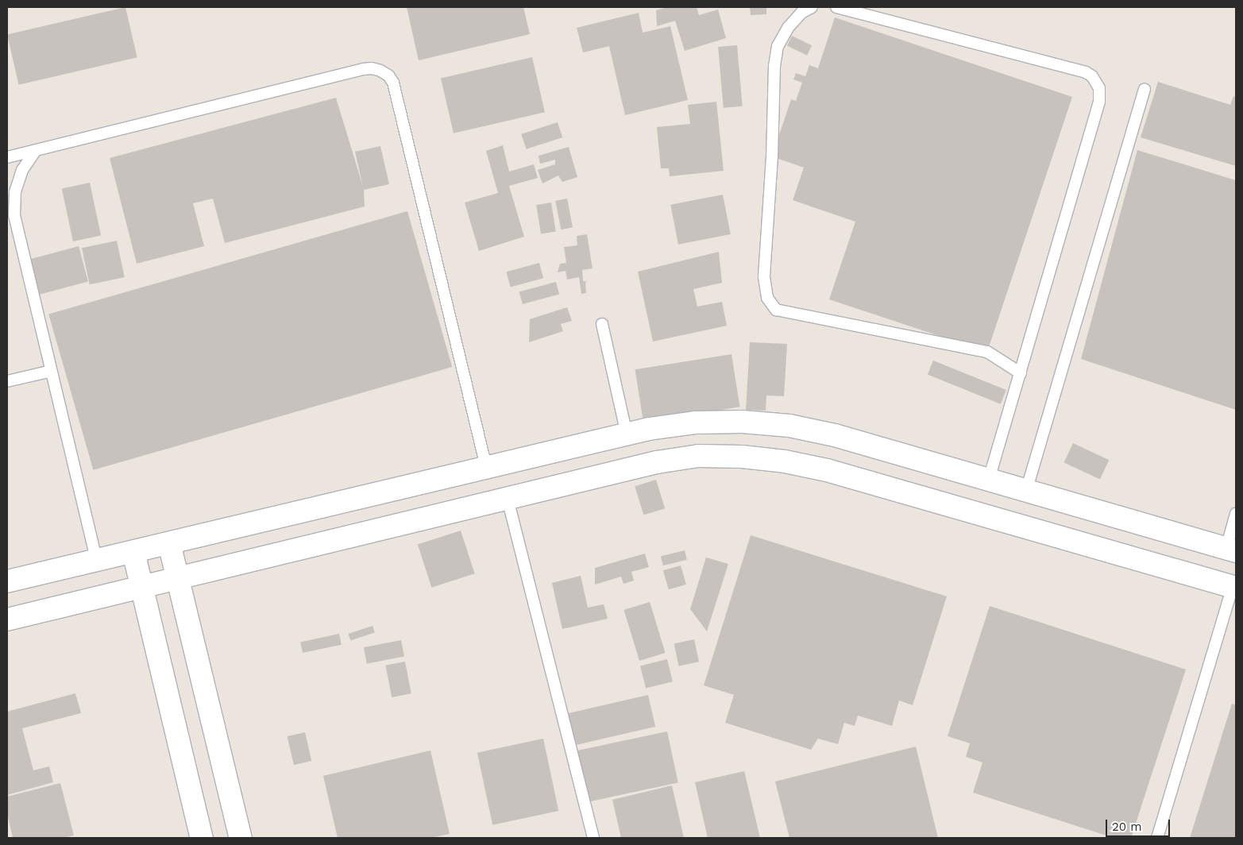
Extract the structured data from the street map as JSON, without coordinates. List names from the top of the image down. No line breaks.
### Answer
{"scale_bar":"20 m"}
